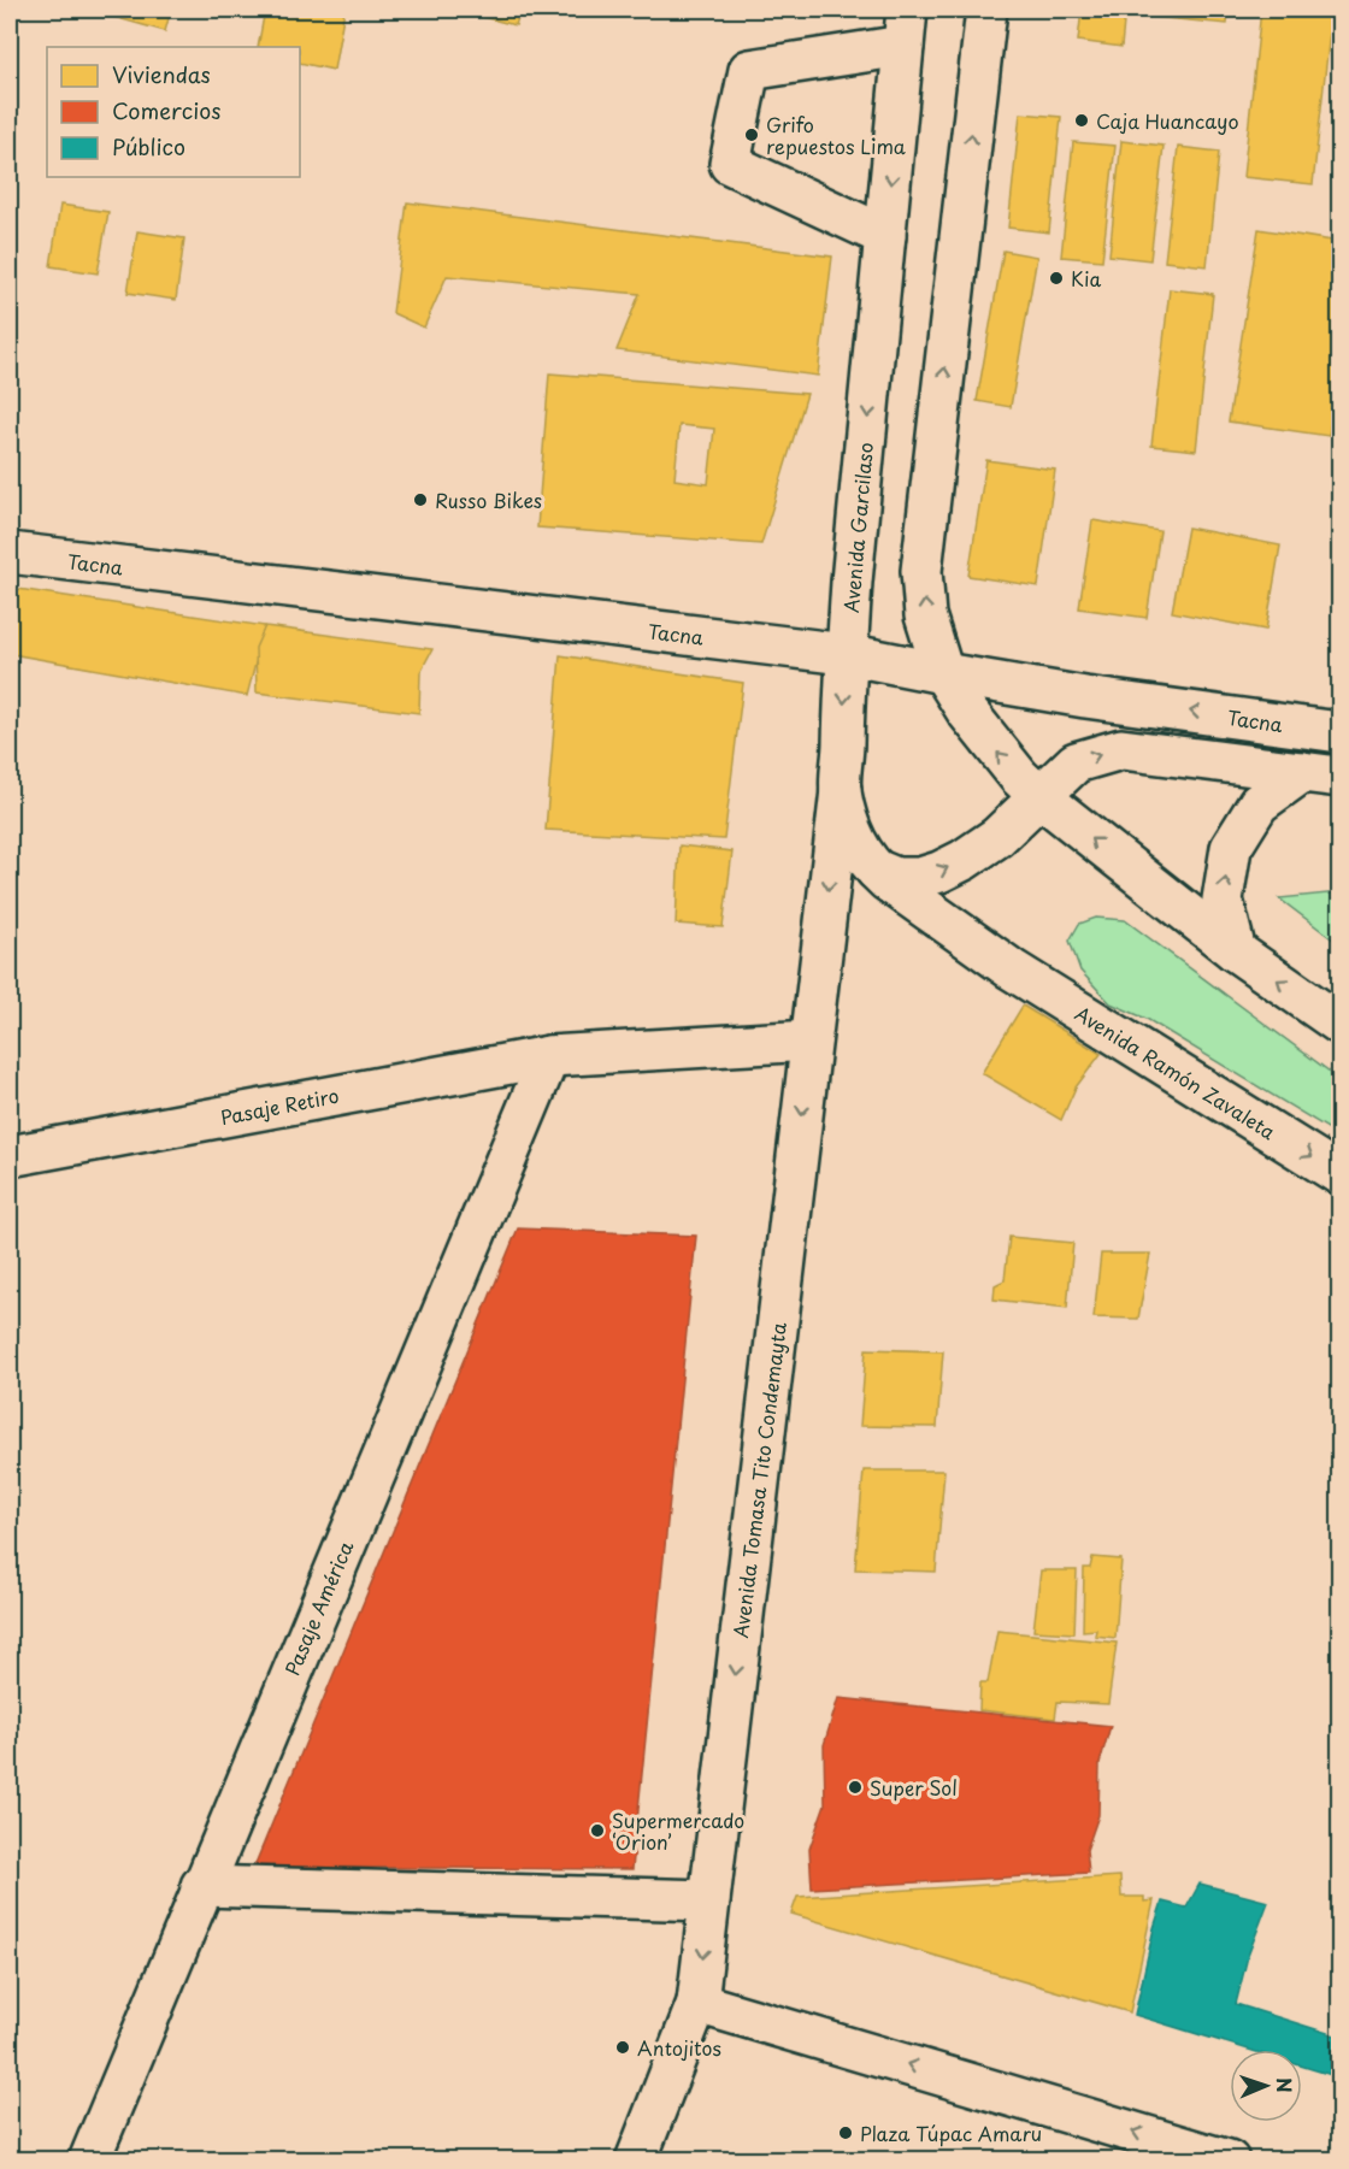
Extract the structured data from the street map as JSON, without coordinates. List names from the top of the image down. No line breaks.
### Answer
{"streets":{"street":["Avenida Garcilaso","Tacna","Avenida Ramón Zavaleta","Pasaje Retiro","Avenida Tomasa Tito Condemayta","Pasaje América"]},"crossings":[["Avenida Garcilaso","Tacna"],["Avenida Garcilaso","Avenida Ramón Zavaleta"],["Avenida Garcilaso","Avenida Tomasa Tito Condemayta"],["Pasaje Retiro","Avenida Tomasa Tito Condemayta"],["Pasaje Retiro","Pasaje América"]],"one_way":["Avenida Tomasa Tito Condemayta"],"places":["Caja Huancayo","Grifo repuestos Lima","Kia","Russo Bikes","Super Sol","Supermercado ‘Orion’","Antojitos","Plaza Túpac Amaru"],"legend":["Viviendas","Comercios","Público"],"north":"right"}
